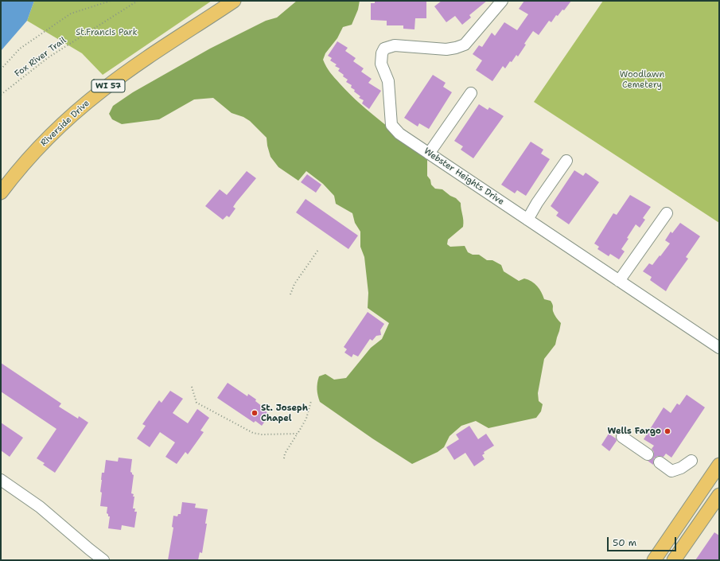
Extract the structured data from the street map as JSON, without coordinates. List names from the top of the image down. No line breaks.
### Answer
{"streets":{"main road":["WI 57","Riverside Drive"],"street":["Webster Heights Drive"],"path":["Fox River Trail"]},"parks":["St.Francis Park","Woodlawn Cemetery"],"places":["St. Joseph Chapel","Wells Fargo"],"scale_bar":"50 m"}
